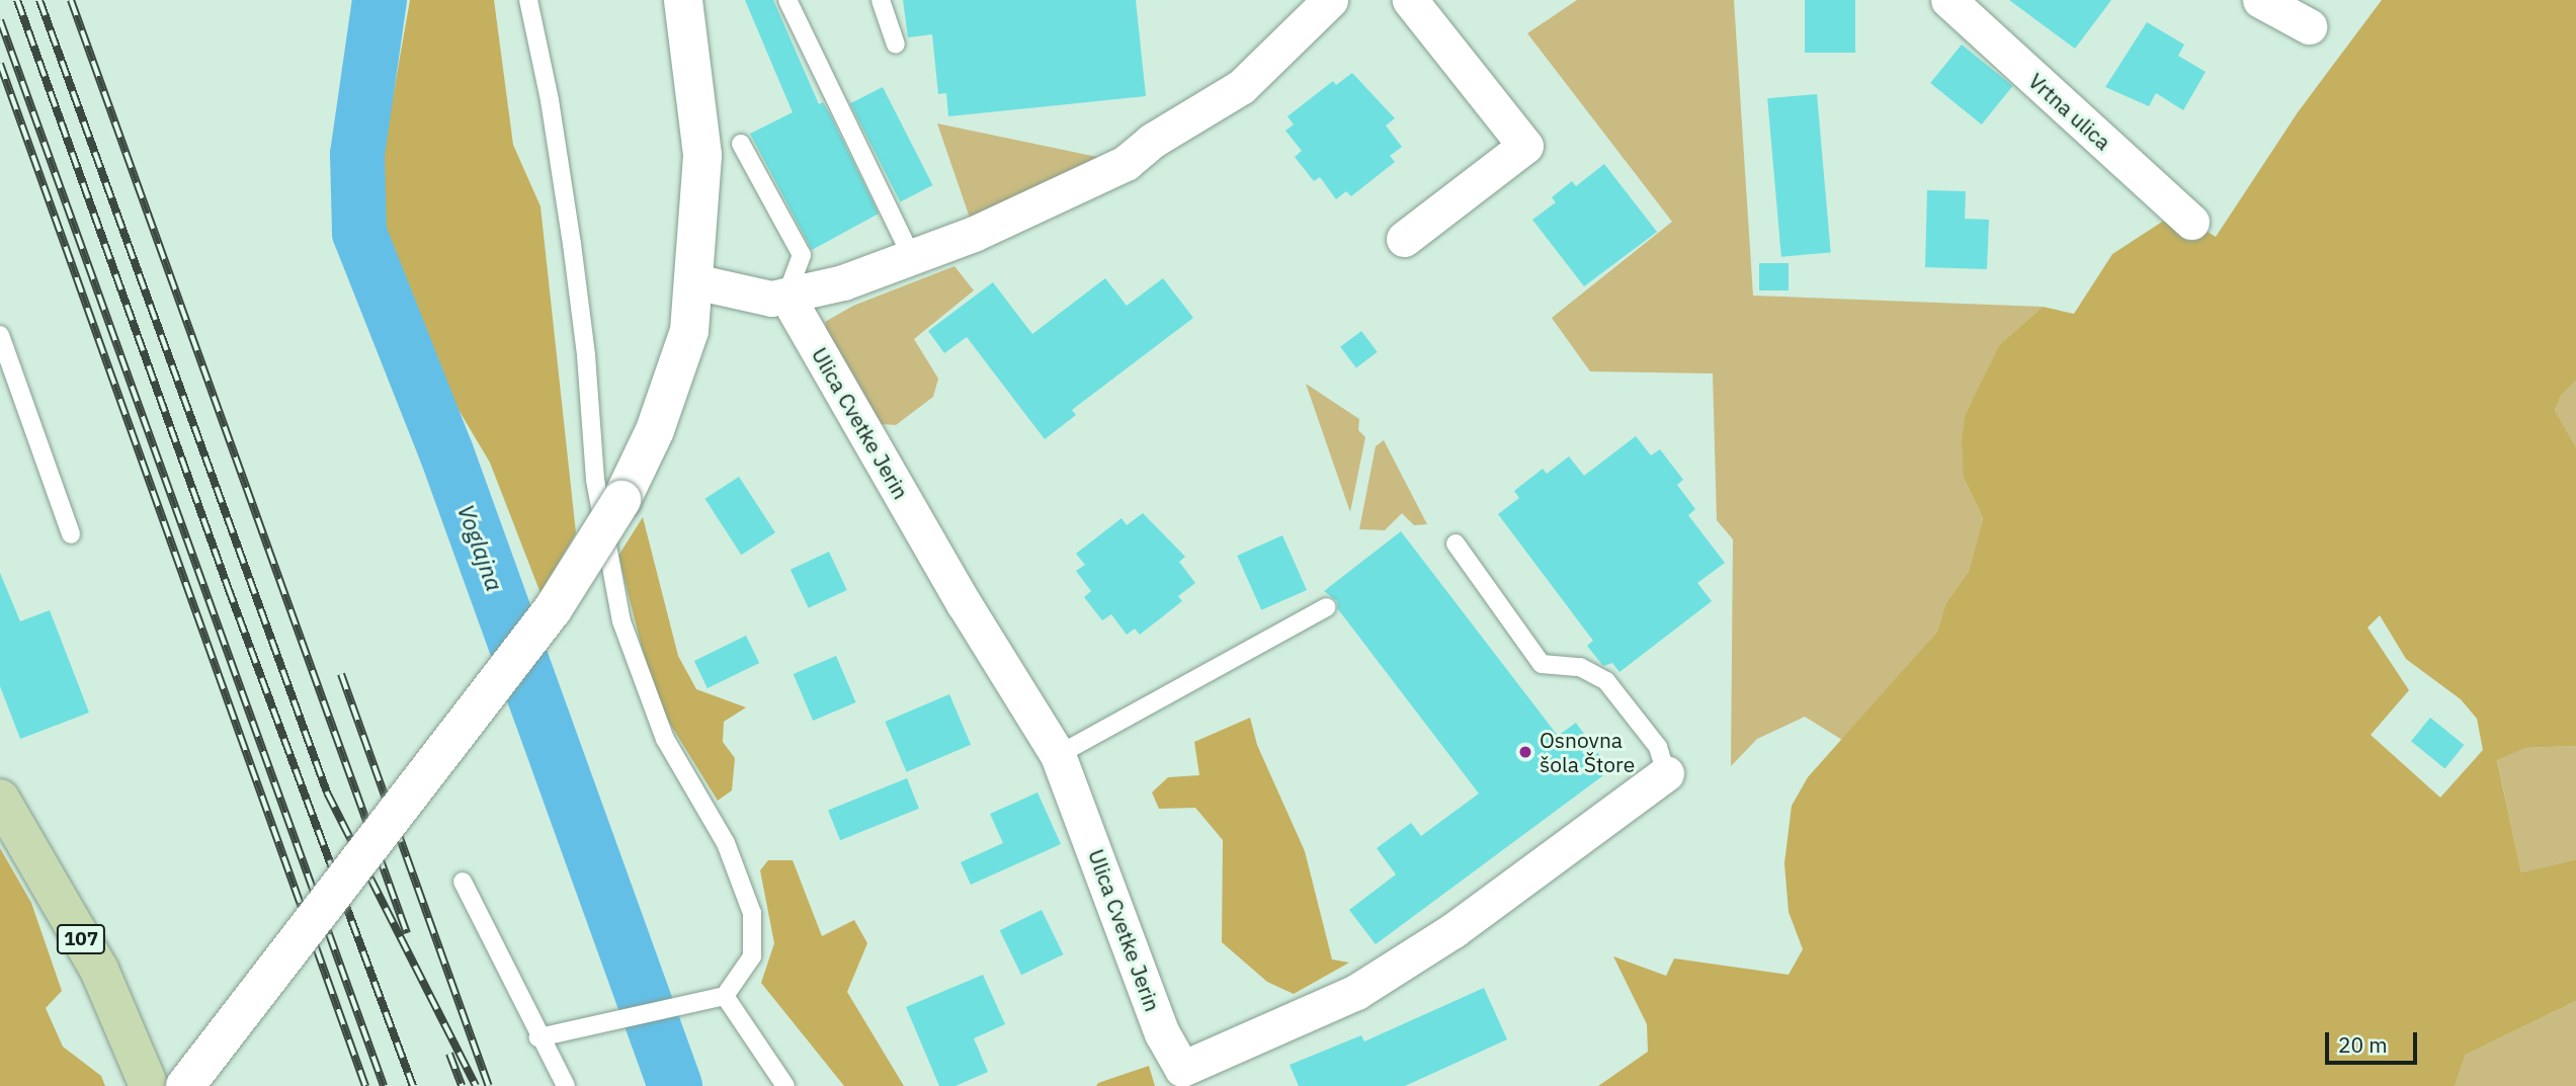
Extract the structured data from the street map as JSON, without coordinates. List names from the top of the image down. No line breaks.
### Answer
{"streets":{"main road":["107"],"street":["Vrtna ulica","Ulica Cvetke Jerin"]},"water":["Voglajna"],"places":["Osnovna šola Štore"],"scale_bar":"20 m"}
